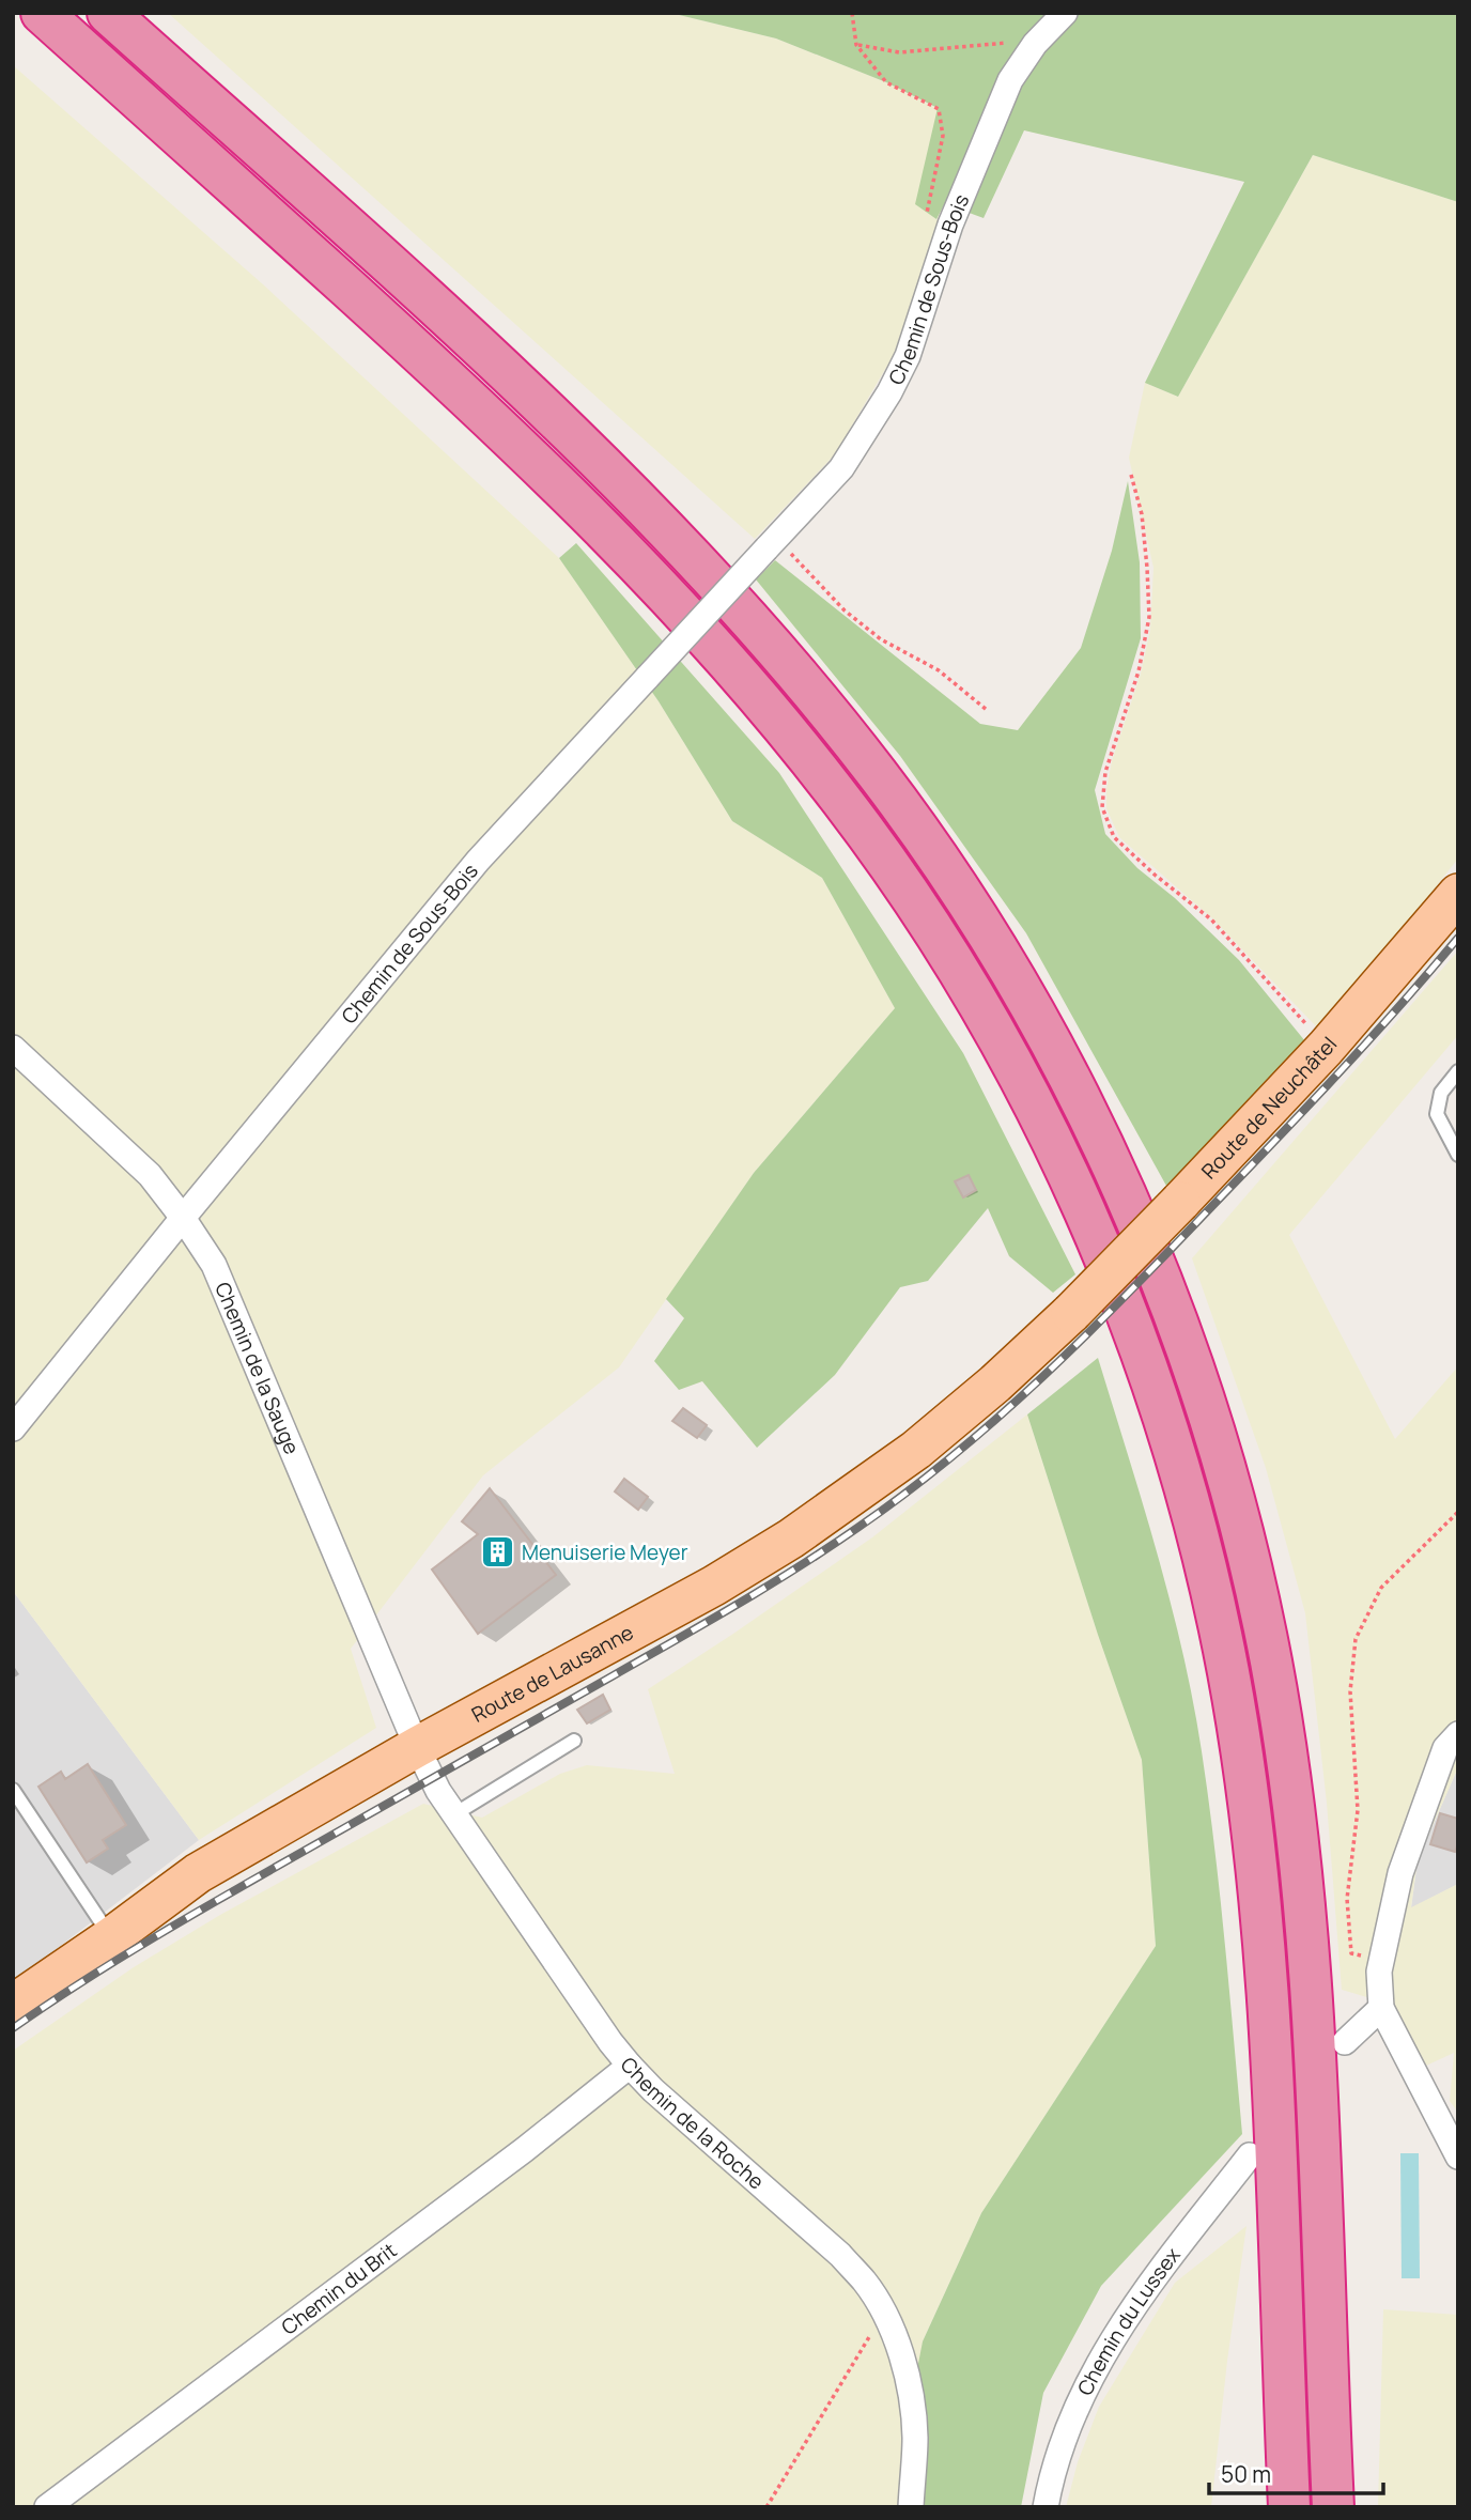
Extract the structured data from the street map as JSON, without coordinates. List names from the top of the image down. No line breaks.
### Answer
{"streets":{"main road":["Route de Neuchâtel","Route de Lausanne"],"street":["Chemin de Sous-Bois","Chemin de la Sauge","Chemin de la Roche","Chemin du Brit","Chemin du Lussex"]},"crossings":[["Chemin de Sous-Bois","Chemin de la Sauge"],["Route de Neuchâtel","Route de Lausanne"],["Chemin de la Sauge","Route de Lausanne"],["Chemin de la Sauge","Chemin de la Roche"],["Route de Lausanne","Chemin de la Roche"],["Chemin de la Roche","Chemin du Brit"]],"places":{"building":["Menuiserie Meyer"]},"scale_bar":"50 m"}
